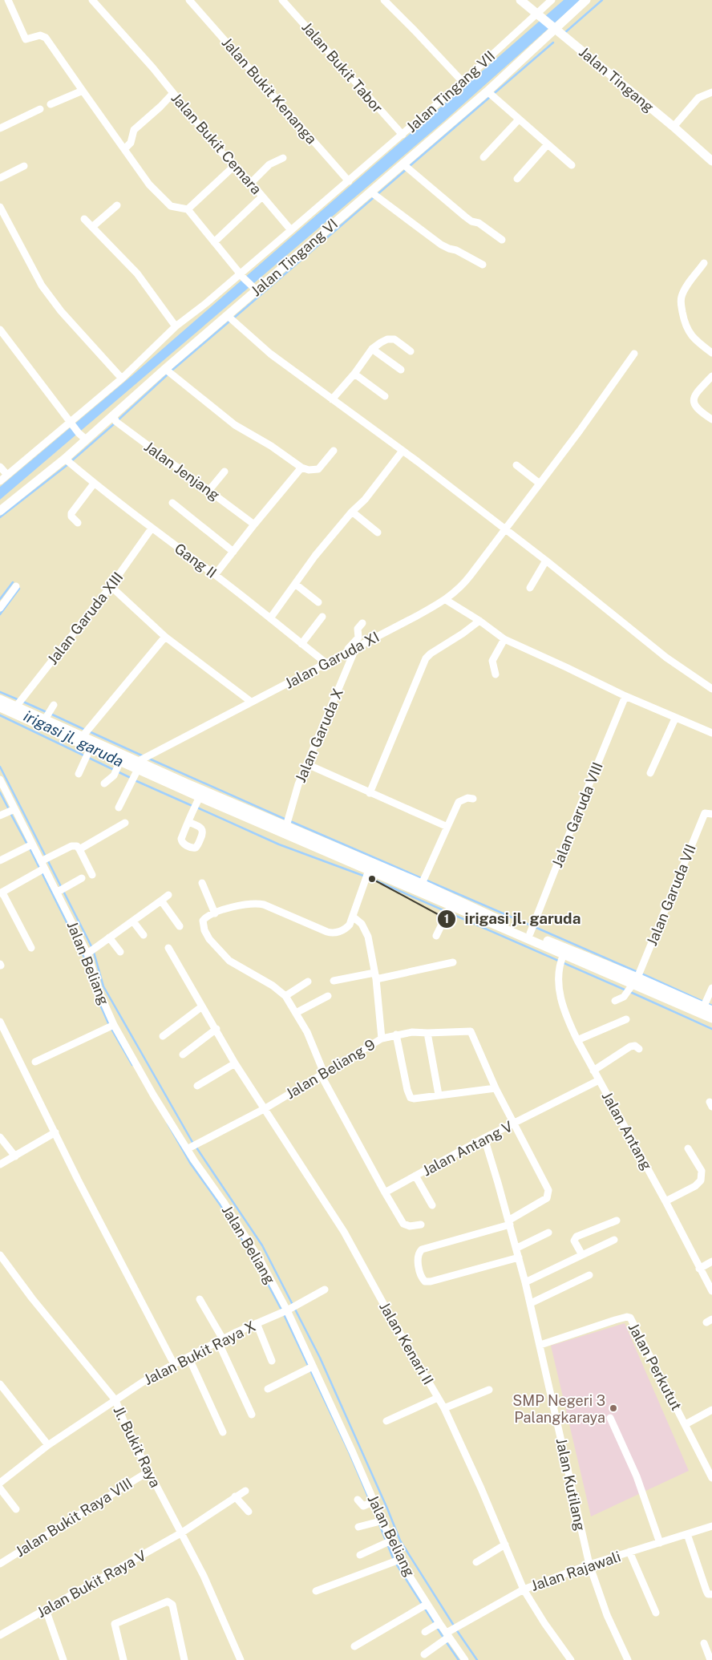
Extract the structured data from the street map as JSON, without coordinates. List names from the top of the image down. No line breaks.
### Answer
{"streets":{"main road":["Jalan Tingang","Jalan Tingang VI"],"street":["Jalan Bukit Tabor","Jalan Bukit Kenanga","Jalan Tingang VII","Jalan Bukit Cemara","Jalan Jenjang","Gang II","Jalan Garuda XIII","Jalan Garuda XI","Jalan Garuda X","Jalan Garuda VIII","Jalan Garuda VII","Jalan Beliang","Jalan Beliang 9","Jalan Antang","Jalan Antang V","Jalan Kenari II","Jalan Bukit Raya X","Jalan Perkutut","Jl. Bukit Raya","Jalan Kutilang","Jalan Bukit Raya VIII","Jalan Rajawali","Jalan Bukit Raya V"]},"crossings":[["Jalan Bukit Tabor","Jalan Tingang VII"],["Jalan Tingang","Jalan Tingang VII"],["Jalan Tingang","Jalan Tingang VI"],["Jalan Bukit Kenanga","Jalan Tingang VII"],["Jalan Tingang VI","Jalan Jenjang"],["Jalan Tingang VI","Gang II"],["Gang II","Jalan Garuda XIII"],["Gang II","Jalan Garuda XI"],["Jalan Garuda XI","Jalan Garuda X"],["Jalan Beliang","Jalan Beliang 9"],["Jalan Beliang","Jalan Bukit Raya X"],["Jalan Beliang","Jalan Rajawali"],["Jalan Beliang 9","Jalan Kenari II"],["Jalan Antang","Jalan Antang V"],["Jalan Antang V","Jalan Kutilang"],["Jalan Kenari II","Jalan Rajawali"],["Jalan Bukit Raya X","Jl. Bukit Raya"],["Jalan Perkutut","Jalan Kutilang"],["Jl. Bukit Raya","Jalan Bukit Raya VIII"],["Jl. Bukit Raya","Jalan Bukit Raya V"],["Jalan Kutilang","Jalan Rajawali"]],"water":["irigasi jl. garuda"],"places":["irigasi jl. garuda","SMP Negeri 3 Palangkaraya"]}
